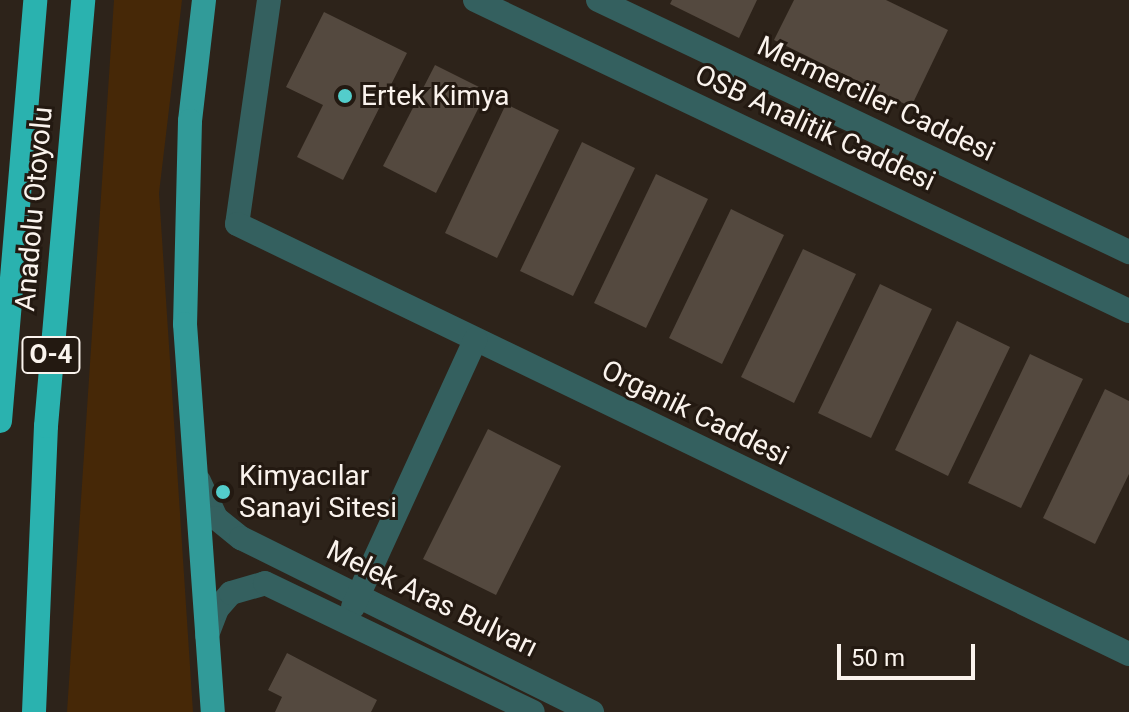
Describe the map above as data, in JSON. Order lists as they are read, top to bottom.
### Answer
{
  "streets": {
    "highway": ["Anadolu Otoyolu", "O-4"],
    "street": [
      "Mermerciler Caddesi",
      "OSB Analitik Caddesi",
      "Organik Caddesi",
      "Melek Aras Bulvarı"
    ]
  },
  "places": ["Ertek Kimya", "Kimyacılar Sanayi Sitesi"],
  "scale_bar": "50 m"
}
